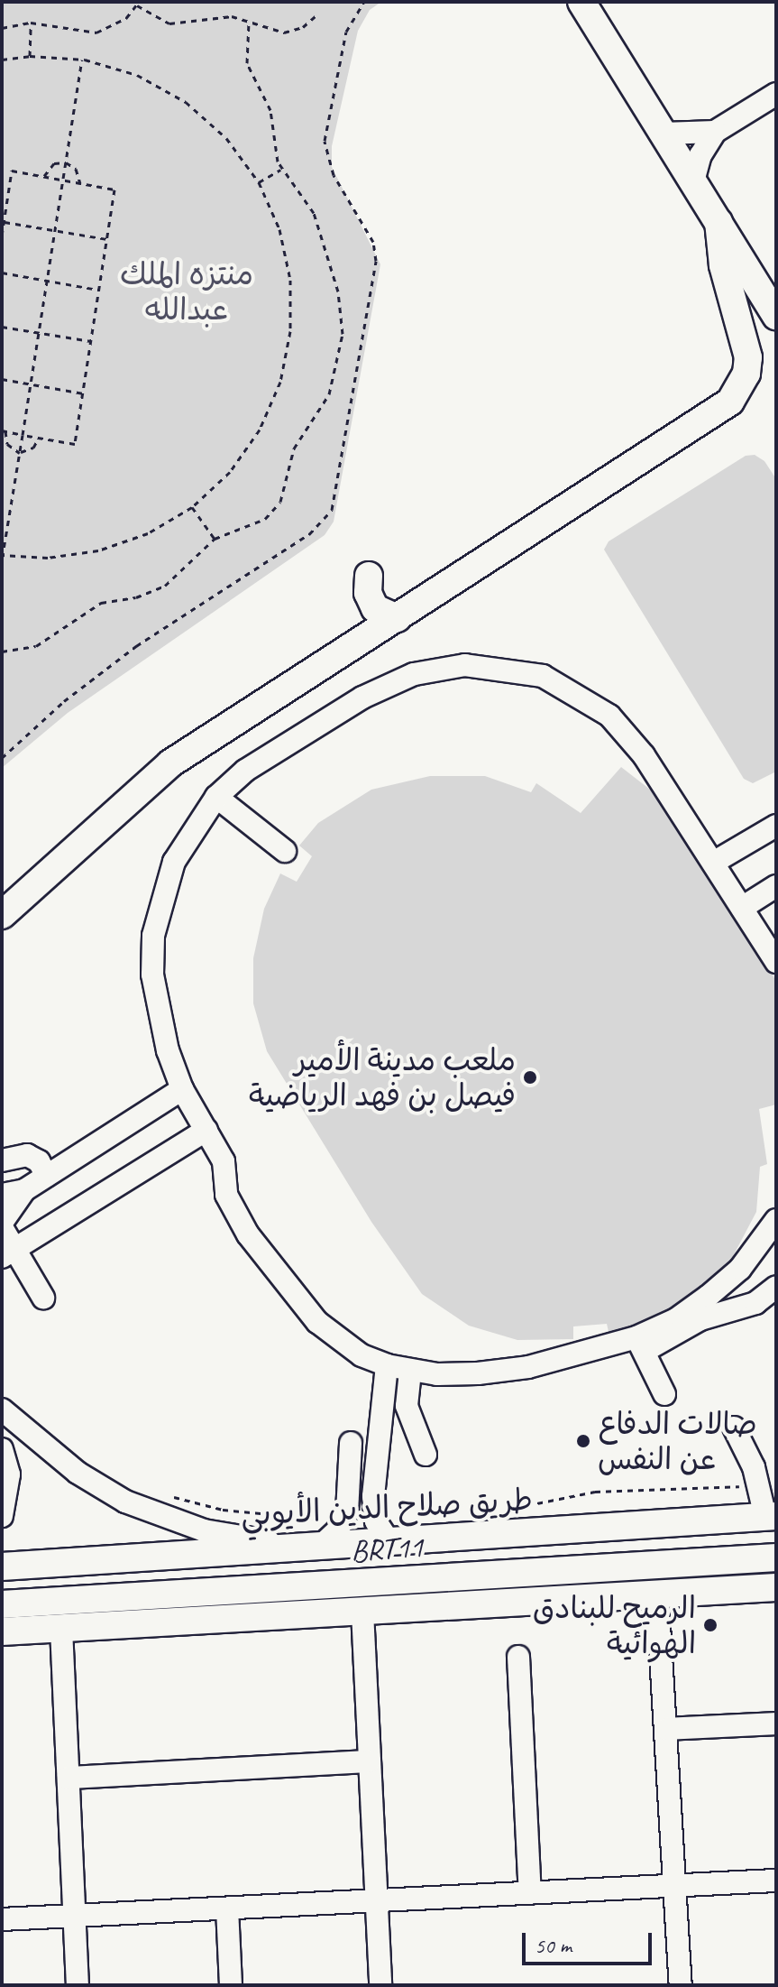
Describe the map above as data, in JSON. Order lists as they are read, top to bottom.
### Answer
{
  "streets": {
    "main road": ["طريق صلاح الدين الأيوبي", "BRT11"]
  },
  "parks": ["منتزه الملك عبدالله"],
  "places": ["ملعب مدينة الأمير فيصل بن فهد الرياضية", "صالات الدفاع عن النفس", "الرميح للبنادق الهوائية"],
  "scale_bar": "50 m"
}
